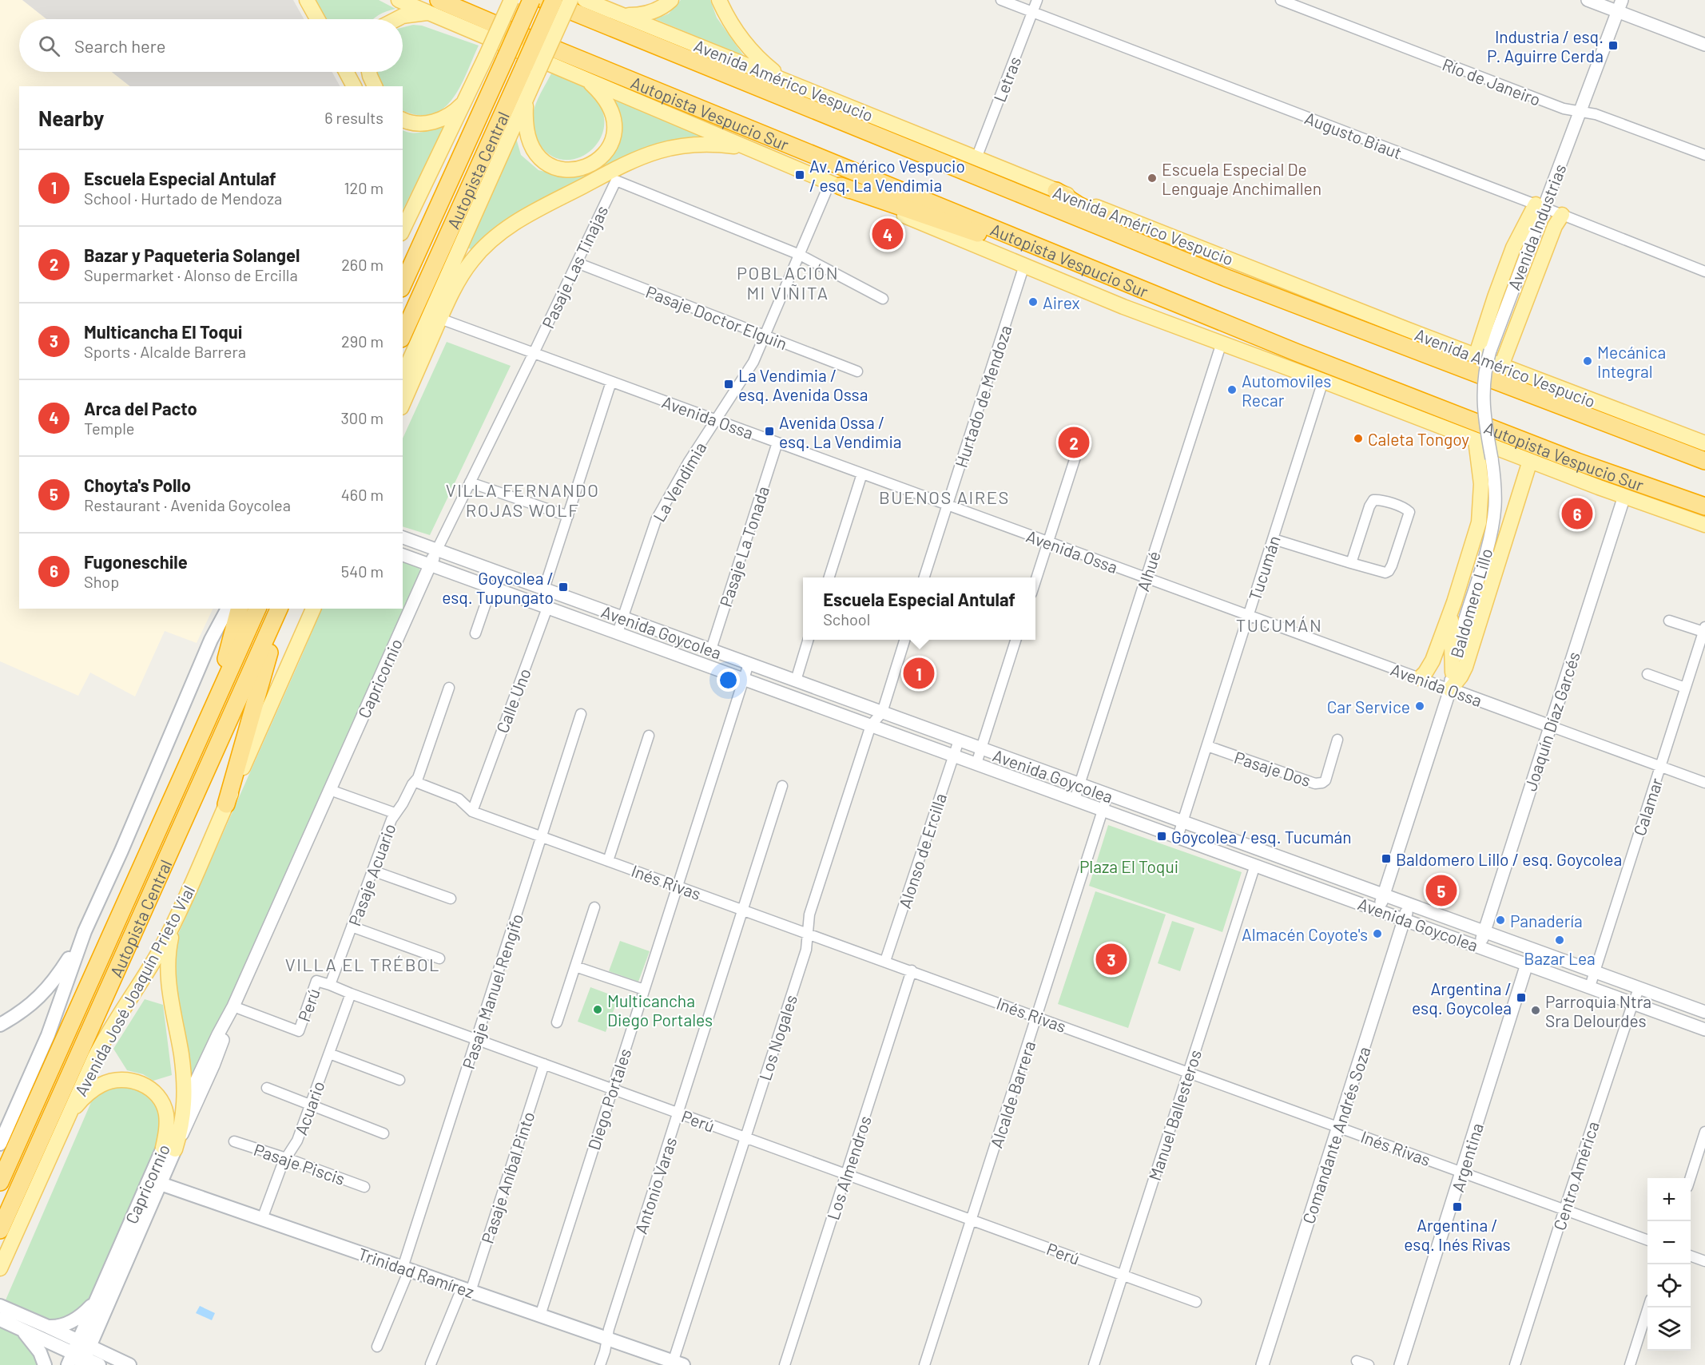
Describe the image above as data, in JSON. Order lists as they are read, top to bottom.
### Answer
{
  "streets": {
    "highway": ["Autopista Vespucio Sur", "Autopista Central"],
    "main road": [
      "Avenida Américo Vespucio",
      "Capricornio",
      "Avenida José Joaquín Prieto Vial",
      "Trinidad Ramírez"
    ],
    "street": [
      "Letras",
      "Río de Janeiro",
      "Augusto Biaut",
      "Avenida Industrias",
      "Pasaje Las Tinajas",
      "Pasaje Doctor Elguin",
      "Hurtado de Mendoza",
      "Avenida Ossa",
      "La Vendimia",
      "Pasaje La Tonada",
      "Tucumán",
      "Alhué",
      "Baldomero Lillo",
      "Avenida Goycolea",
      "Calle Uno",
      "Joaquín Díaz Garcés",
      "Pasaje Dos",
      "Calamar",
      "Alonso de Ercilla",
      "Pasaje Acuario",
      "Inés Rivas",
      "Pasaje Manuel Rengifo",
      "Perú",
      "Los Nogales",
      "Alcalde Barrera",
      "Diego Portales",
      "Acuario",
      "Manuel Ballesteros",
      "Comandante Andrés Soza",
      "Argentina",
      "Pasaje Piscis",
      "Los Almendros",
      "Centro América",
      "Pasaje Aníbal Pinto",
      "Antonio Varas"
    ]
  },
  "crossings": [
    ["Letras", "Avenida Américo Vespucio"],
    ["Letras", "Augusto Biaut"],
    ["Río de Janeiro", "Avenida Industrias"],
    ["Augusto Biaut", "Avenida Industrias"],
    ["Avenida Industrias", "Baldomero Lillo"],
    ["Pasaje Las Tinajas", "Pasaje Doctor Elguin"],
    ["Pasaje Las Tinajas", "Avenida Ossa"],
    ["Pasaje Las Tinajas", "La Vendimia"],
    ["Pasaje Las Tinajas", "Capricornio"],
    ["Pasaje Doctor Elguin", "La Vendimia"],
    ["Hurtado de Mendoza", "Avenida Ossa"],
    ["Avenida Ossa", "La Vendimia"],
    ["Avenida Ossa", "Pasaje La Tonada"],
    ["Avenida Ossa", "Tucumán"],
    ["Avenida Ossa", "Alhué"],
    ["Avenida Ossa", "Baldomero Lillo"],
    ["Avenida Ossa", "Capricornio"],
    ["Avenida Ossa", "Joaquín Díaz Garcés"],
    ["Avenida Ossa", "Calamar"],
    ["La Vendimia", "Avenida Goycolea"],
    ["Pasaje La Tonada", "Avenida Goycolea"],
    ["Tucumán", "Avenida Goycolea"],
    ["Tucumán", "Pasaje Dos"],
    ["Alhué", "Avenida Goycolea"],
    ["Baldomero Lillo", "Avenida Goycolea"],
    ["Avenida Goycolea", "Capricornio"],
    ["Avenida Goycolea", "Calle Uno"],
    ["Avenida Goycolea", "Joaquín Díaz Garcés"],
    ["Avenida Goycolea", "Calamar"],
    ["Avenida Goycolea", "Alonso de Ercilla"],
    ["Avenida Goycolea", "Los Nogales"],
    ["Avenida Goycolea", "Alcalde Barrera"],
    ["Avenida Goycolea", "Diego Portales"],
    ["Avenida Goycolea", "Manuel Ballesteros"],
    ["Avenida Goycolea", "Comandante Andrés Soza"],
    ["Avenida Goycolea", "Argentina"],
    ["Avenida Goycolea", "Centro América"],
    ["Capricornio", "Perú"],
    ["Capricornio", "Trinidad Ramírez"],
    ["Calle Uno", "Inés Rivas"],
    ["Alonso de Ercilla", "Inés Rivas"],
    ["Pasaje Acuario", "Inés Rivas"],
    ["Pasaje Acuario", "Perú"],
    ["Inés Rivas", "Pasaje Manuel Rengifo"],
    ["Inés Rivas", "Los Nogales"],
    ["Inés Rivas", "Alcalde Barrera"],
    ["Inés Rivas", "Diego Portales"],
    ["Inés Rivas", "Manuel Ballesteros"],
    ["Inés Rivas", "Comandante Andrés Soza"],
    ["Inés Rivas", "Argentina"],
    ["Inés Rivas", "Los Almendros"],
    ["Inés Rivas", "Centro América"],
    ["Inés Rivas", "Antonio Varas"],
    ["Pasaje Manuel Rengifo", "Perú"],
    ["Pasaje Manuel Rengifo", "Trinidad Ramírez"],
    ["Perú", "Los Nogales"],
    ["Perú", "Alcalde Barrera"],
    ["Perú", "Diego Portales"],
    ["Perú", "Acuario"],
    ["Perú", "Manuel Ballesteros"],
    ["Perú", "Los Almendros"],
    ["Perú", "Pasaje Aníbal Pinto"],
    ["Perú", "Antonio Varas"],
    ["Los Nogales", "Trinidad Ramírez"],
    ["Diego Portales", "Trinidad Ramírez"],
    ["Acuario", "Pasaje Piscis"],
    ["Acuario", "Trinidad Ramírez"],
    ["Pasaje Aníbal Pinto", "Trinidad Ramírez"],
    ["Antonio Varas", "Trinidad Ramírez"]
  ],
  "districts": [
    "POBLACIÓN MI VIÑITA",
    "VILLA FERNANDO ROJAS WOLF",
    "BUENOS AIRES",
    "TUCUMÁN",
    "VILLA EL TRÉBOL"
  ],
  "parks": ["Plaza El Toqui"],
  "places": {
    "transit": [
      "Industria / esq. P. Aguirre Cerda",
      "Av. Américo Vespucio / esq. La Vendimia",
      "La Vendimia / esq. Avenida Ossa",
      "Avenida Ossa / esq. La Vendimia",
      "Goycolea / esq. Tupungato",
      "Goycolea / esq. Tucumán",
      "Baldomero Lillo / esq. Goycolea",
      "Argentina / esq. Goycolea",
      "Argentina / esq. Inés Rivas"
    ],
    "other": [
      "Escuela Especial De Lenguaje Anchimallen",
      "Airex",
      "Mecánica Integral",
      "Automoviles Recar",
      "Caleta Tongoy",
      "Car Service",
      "Panadería",
      "Almacén Coyote's",
      "Bazar Lea",
      "Multicancha Diego Portales",
      "Parroquia Ntra Sra Delourdes"
    ]
  },
  "page": {
    "search": "Search here",
    "heading": ["Nearby", "6 results"],
    "list": [
      {
        "mark": "1",
        "name": "Escuela Especial Antulaf",
        "note": "School · Hurtado de Mendoza",
        "value": "120 m"
      },
      {
        "mark": "2",
        "name": "Bazar y Paqueteria Solangel",
        "note": "Supermarket · Alonso de Ercilla",
        "value": "260 m"
      },
      {
        "mark": "3",
        "name": "Multicancha El Toqui",
        "note": "Sports · Alcalde Barrera",
        "value": "290 m"
      },
      {
        "mark": "4",
        "name": "Arca del Pacto",
        "note": "Temple",
        "value": "300 m"
      },
      {
        "mark": "5",
        "name": "Choyta's Pollo",
        "note": "Restaurant · Avenida Goycolea",
        "value": "460 m"
      },
      {
        "mark": "6",
        "name": "Fugoneschile",
        "note": "Shop",
        "value": "540 m"
      }
    ],
    "pins": [
      "4",
      "2",
      "6",
      "1",
      "5",
      "3"
    ],
    "popup": ["Escuela Especial Antulaf", "School"],
    "map_buttons": ["+", "−"]
  }
}
